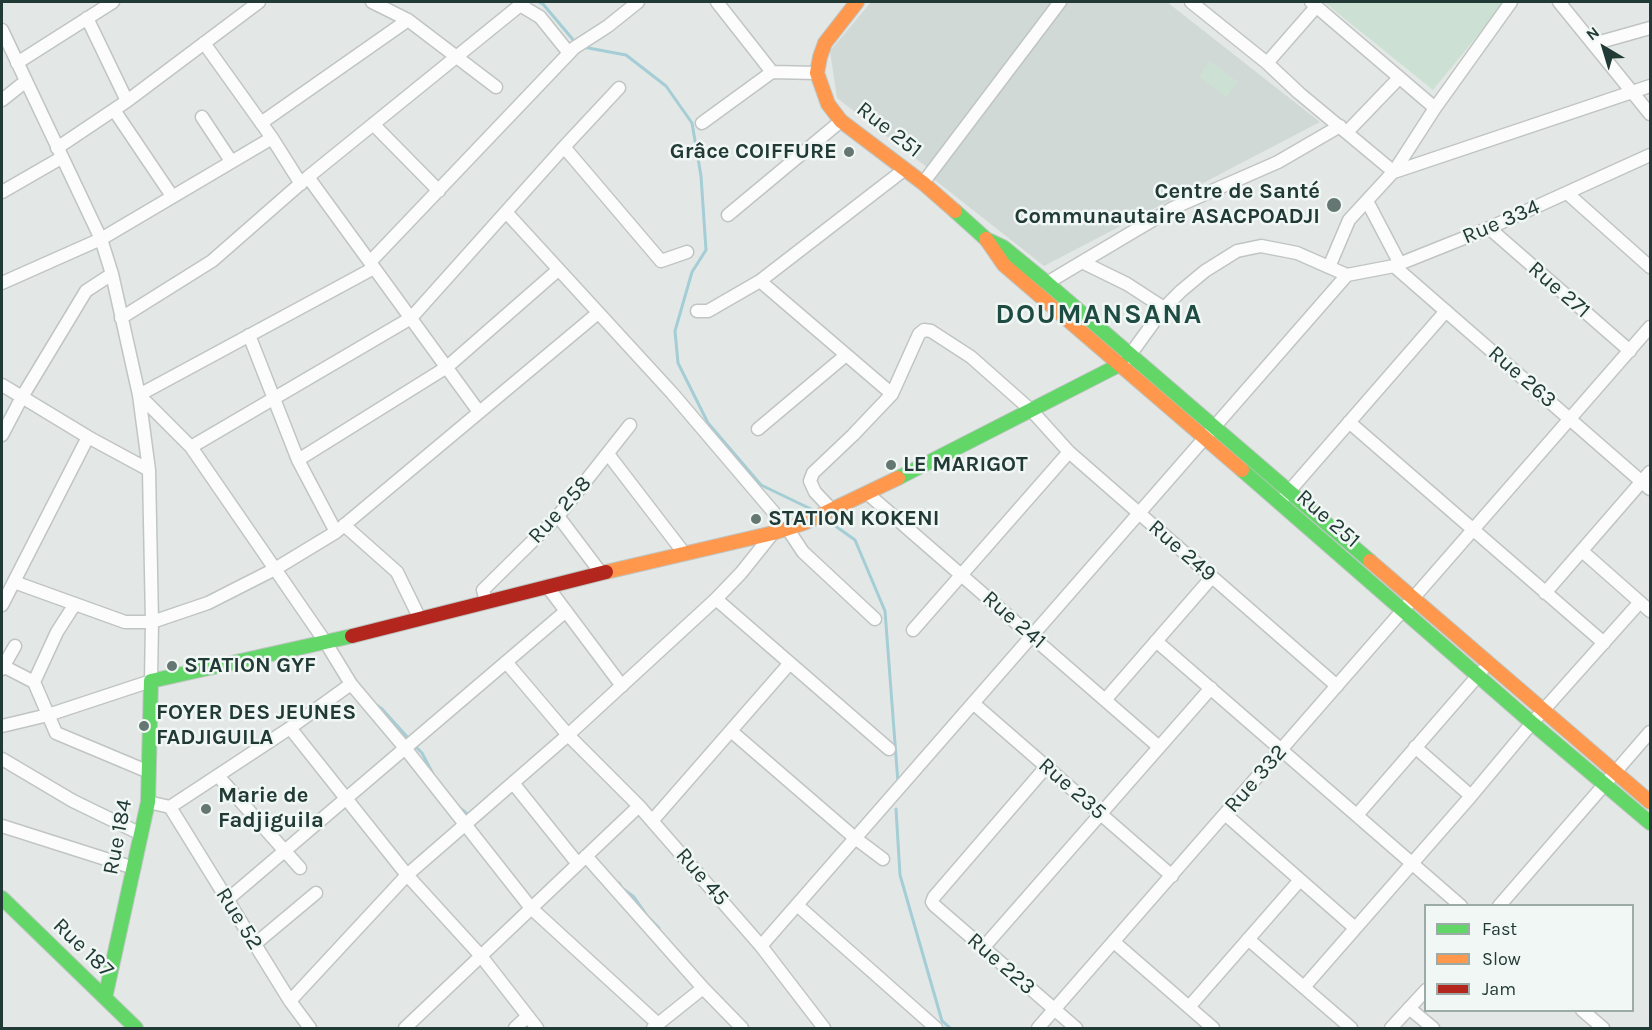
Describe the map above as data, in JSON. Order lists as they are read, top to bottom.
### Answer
{
  "streets": {
    "main road": ["Rue 251", "Rue 184", "Rue 187"],
    "street": [
      "Rue 334",
      "Rue 271",
      "Rue 263",
      "Rue 258",
      "Rue 249",
      "Rue 241",
      "Rue 332",
      "Rue 235",
      "Rue 45",
      "Rue 52",
      "Rue 223"
    ]
  },
  "crossings": [
    ["Rue 251", "Rue 332"],
    ["Rue 334", "Rue 271"],
    ["Rue 334", "Rue 263"],
    ["Rue 271", "Rue 332"],
    ["Rue 263", "Rue 332"],
    ["Rue 249", "Rue 332"],
    ["Rue 332", "Rue 235"],
    ["Rue 332", "Rue 223"],
    ["Rue 235", "Rue 223"],
    ["Rue 184", "Rue 187"]
  ],
  "districts": ["DOUMANSANA"],
  "places": [
    "Grâce COIFFURE",
    "Centre de Santé Communautaire ASACPOADJI",
    "LE MARIGOT",
    "STATION KOKENI",
    "STATION GYF",
    "FOYER DES JEUNES FADJIGUILA",
    "Marie de Fadjiguila"
  ],
  "legend": ["Fast", "Slow", "Jam"],
  "north": "top left"
}
